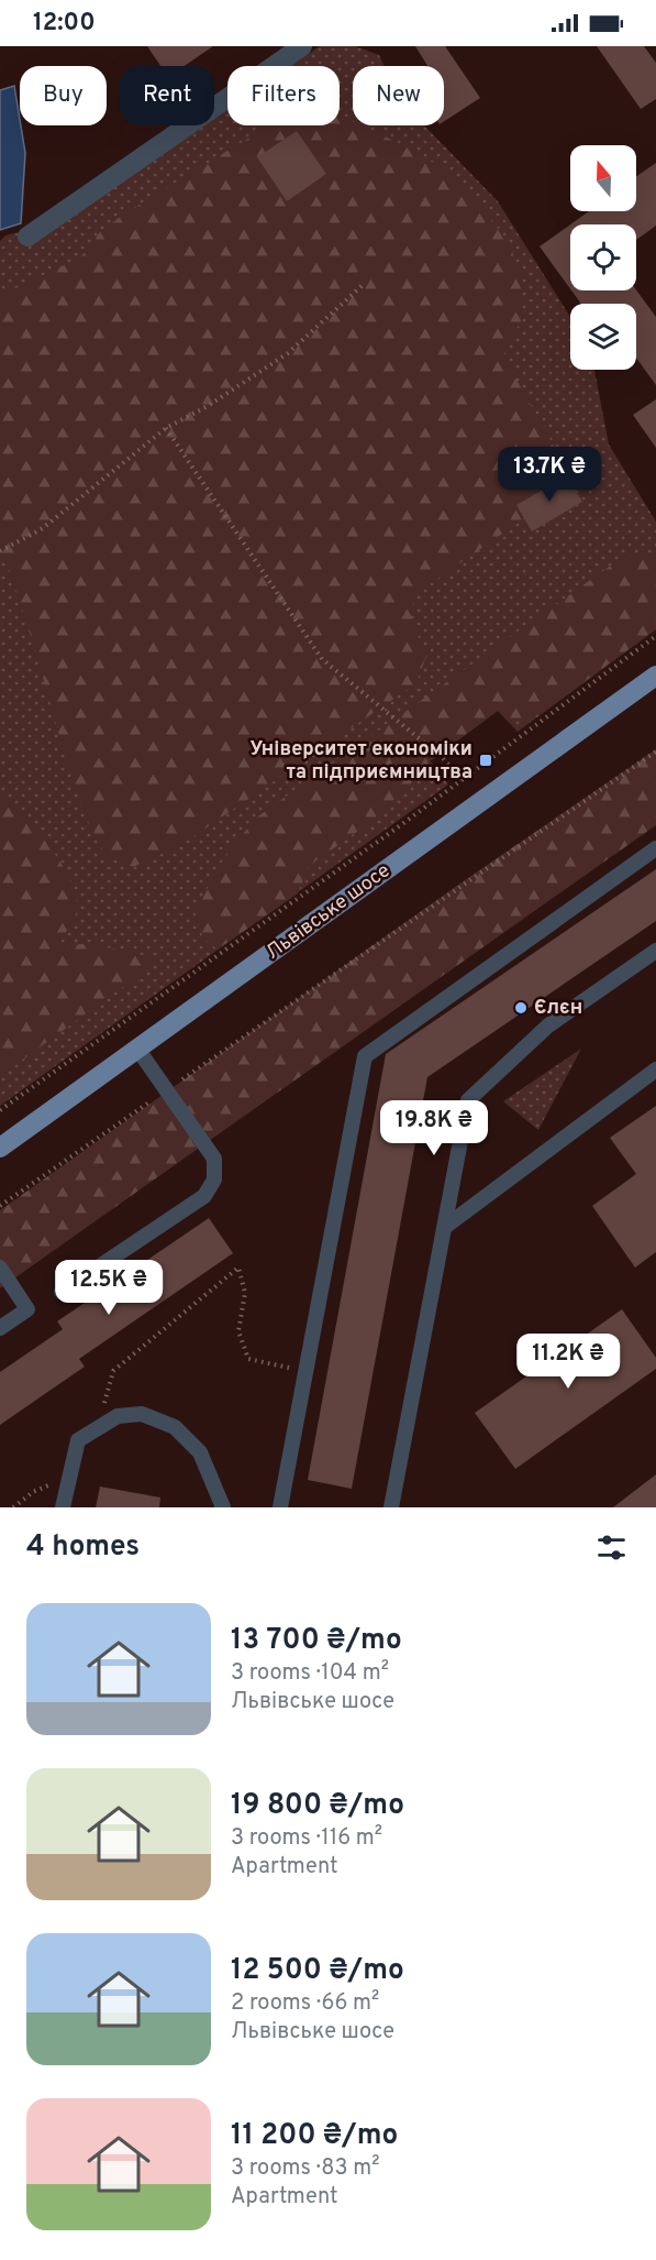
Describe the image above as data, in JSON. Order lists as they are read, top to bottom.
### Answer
{
  "streets": {
    "main road": ["Львівське шосе"]
  },
  "places": {
    "transit": ["Університет економіки та підприємництва"],
    "other": ["Єлєн"]
  },
  "north": "top",
  "page": {
    "status": "12:00",
    "chip": [
      "Buy",
      "Rent",
      "Filters",
      "New"
    ],
    "price": [
      "13.7K ₴",
      "19.8K ₴",
      "12.5K ₴",
      "11.2K ₴"
    ],
    "heading": "4 homes",
    "list": [
      {
        "name": "13 700 ₴/mo",
        "note": "3 rooms · 104 m² · Львівське шосе"
      },
      {
        "name": "19 800 ₴/mo",
        "note": "3 rooms · 116 m² · Apartment"
      },
      {
        "name": "12 500 ₴/mo",
        "note": "2 rooms · 66 m² · Львівське шосе"
      },
      {
        "name": "11 200 ₴/mo",
        "note": "3 rooms · 83 m² · Apartment"
      }
    ]
  }
}
